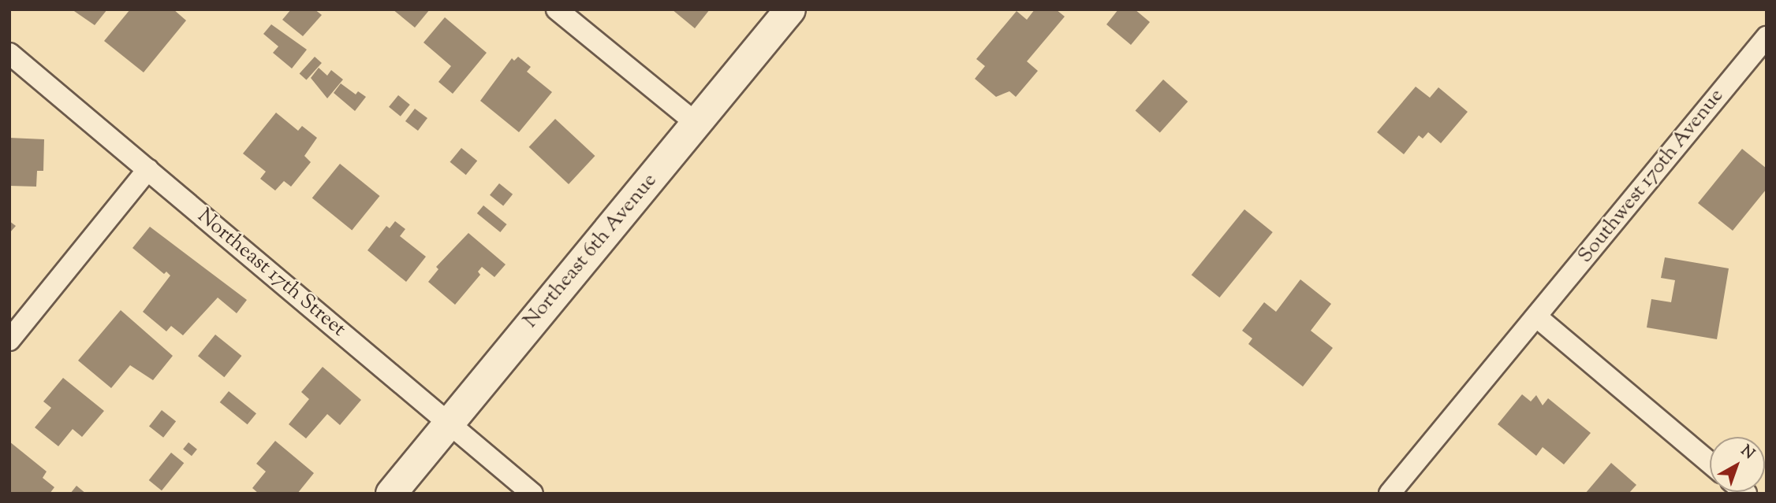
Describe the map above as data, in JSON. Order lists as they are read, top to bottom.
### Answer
{
  "streets": {
    "street": ["Southwest 170th Avenue", "Northeast 6th Avenue", "Northeast 17th Street"]
  },
  "crossings": [
    ["Northeast 6th Avenue", "Northeast 17th Street"]
  ],
  "north": "top right"
}
